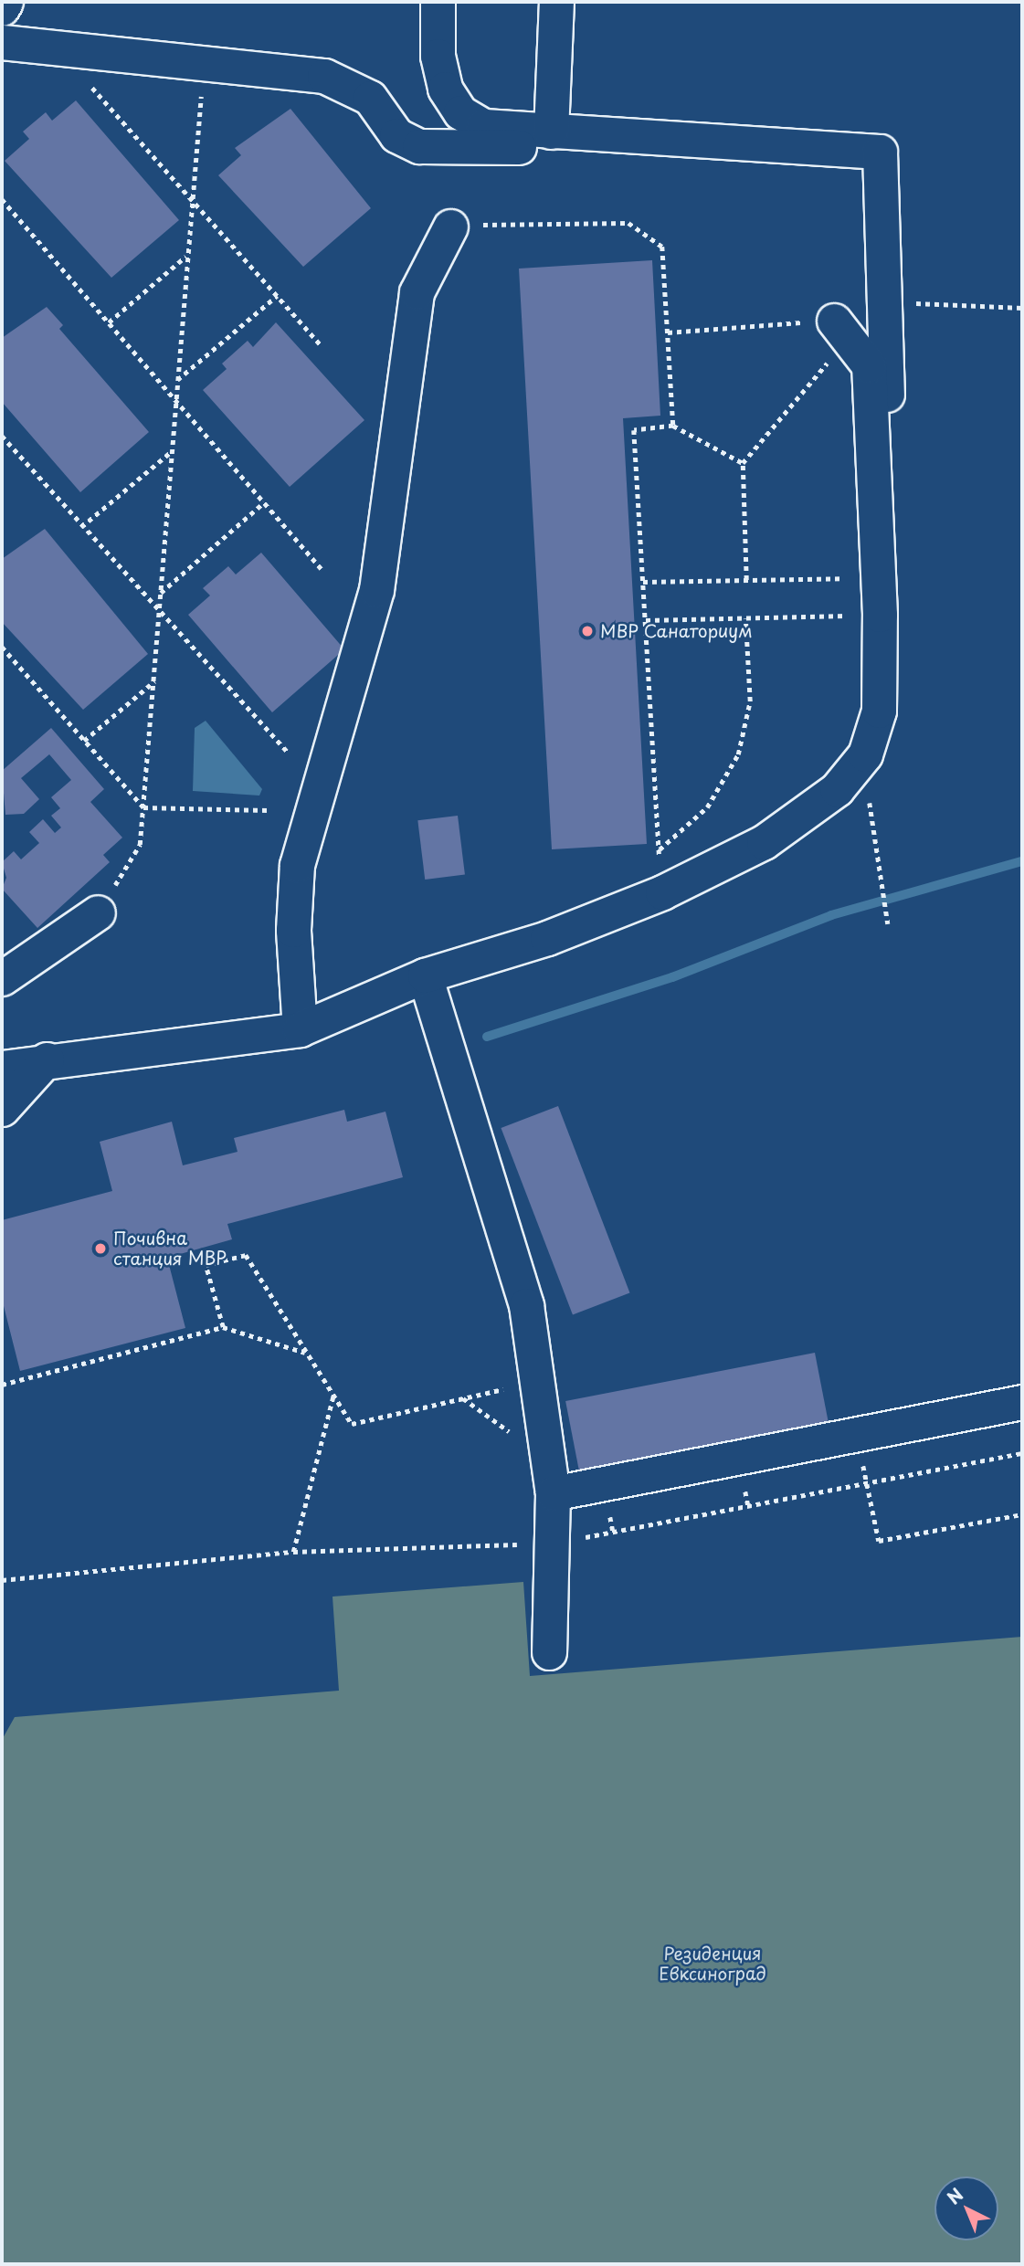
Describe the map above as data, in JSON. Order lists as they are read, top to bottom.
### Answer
{
  "parks": ["Резиденция Евксиноград"],
  "places": ["МВР Санаториум", "Почивна станция МВР"],
  "north": "top left"
}
